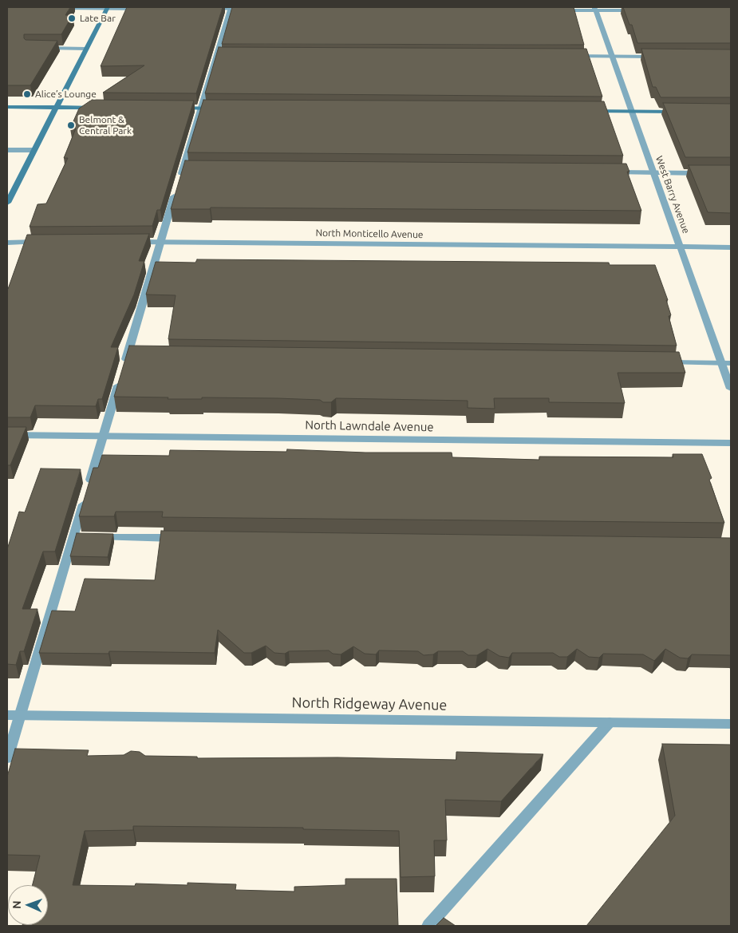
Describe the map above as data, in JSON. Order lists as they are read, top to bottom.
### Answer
{
  "streets": {
    "street": [
      "West Barry Avenue",
      "North Monticello Avenue",
      "North Lawndale Avenue",
      "North Ridgeway Avenue"
    ]
  },
  "crossings": [
    ["West Barry Avenue", "North Monticello Avenue"]
  ],
  "places": ["Late Bar", "Alice’s Lounge", "Belmont & Central Park"],
  "north": "left"
}
